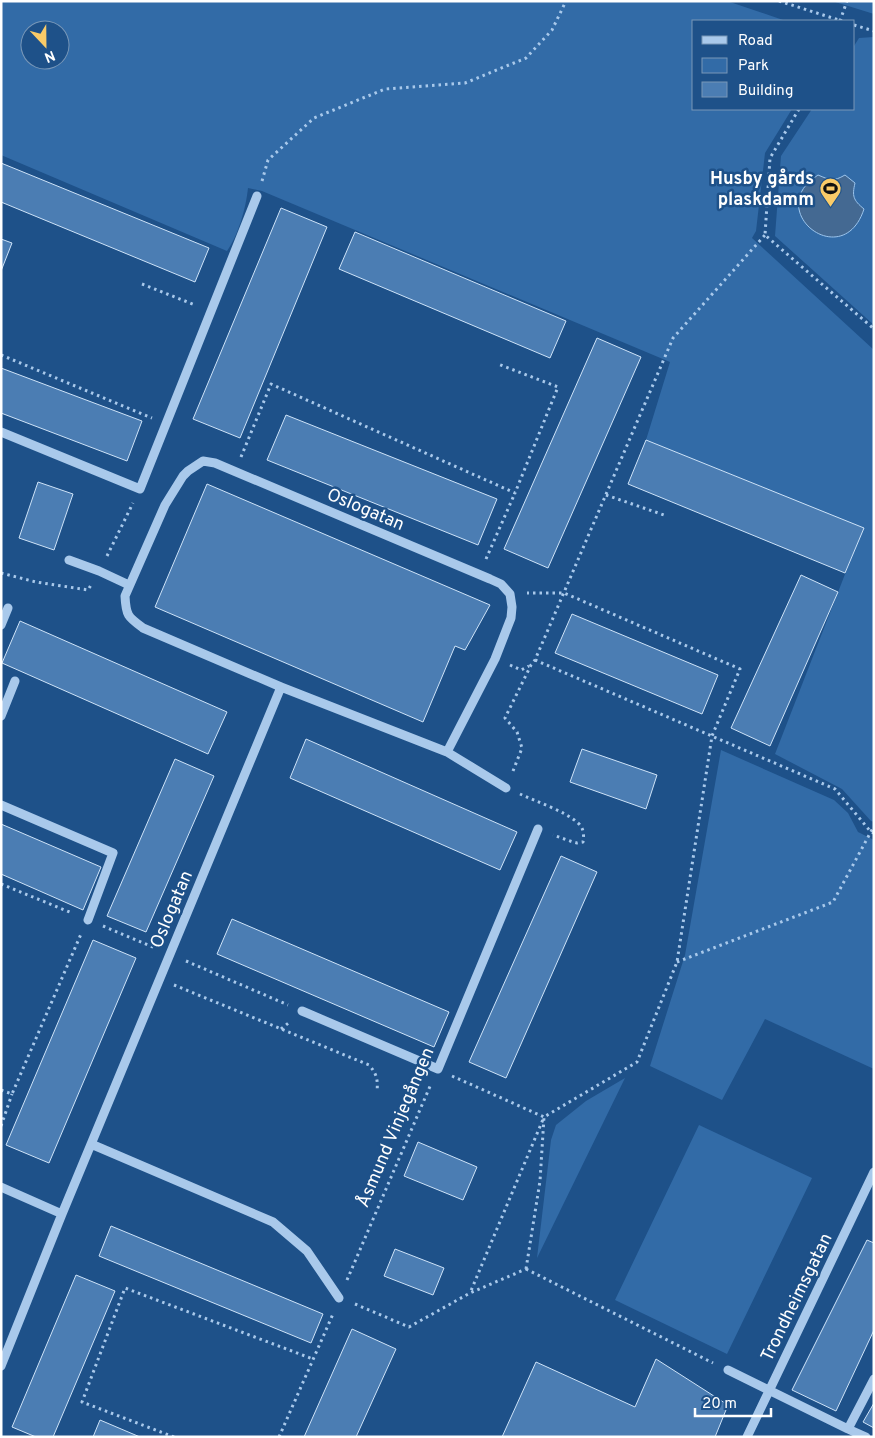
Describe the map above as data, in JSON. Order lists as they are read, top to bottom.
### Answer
{
  "streets": {
    "street": ["Oslogatan", "Åsmund Vinjegången", "Trondheimsgatan"]
  },
  "places": {
    "sports": ["Husby gårds plaskdamm"]
  },
  "legend": ["Road", "Park", "Building"],
  "scale_bar": "20 m",
  "north": "bottom"
}
